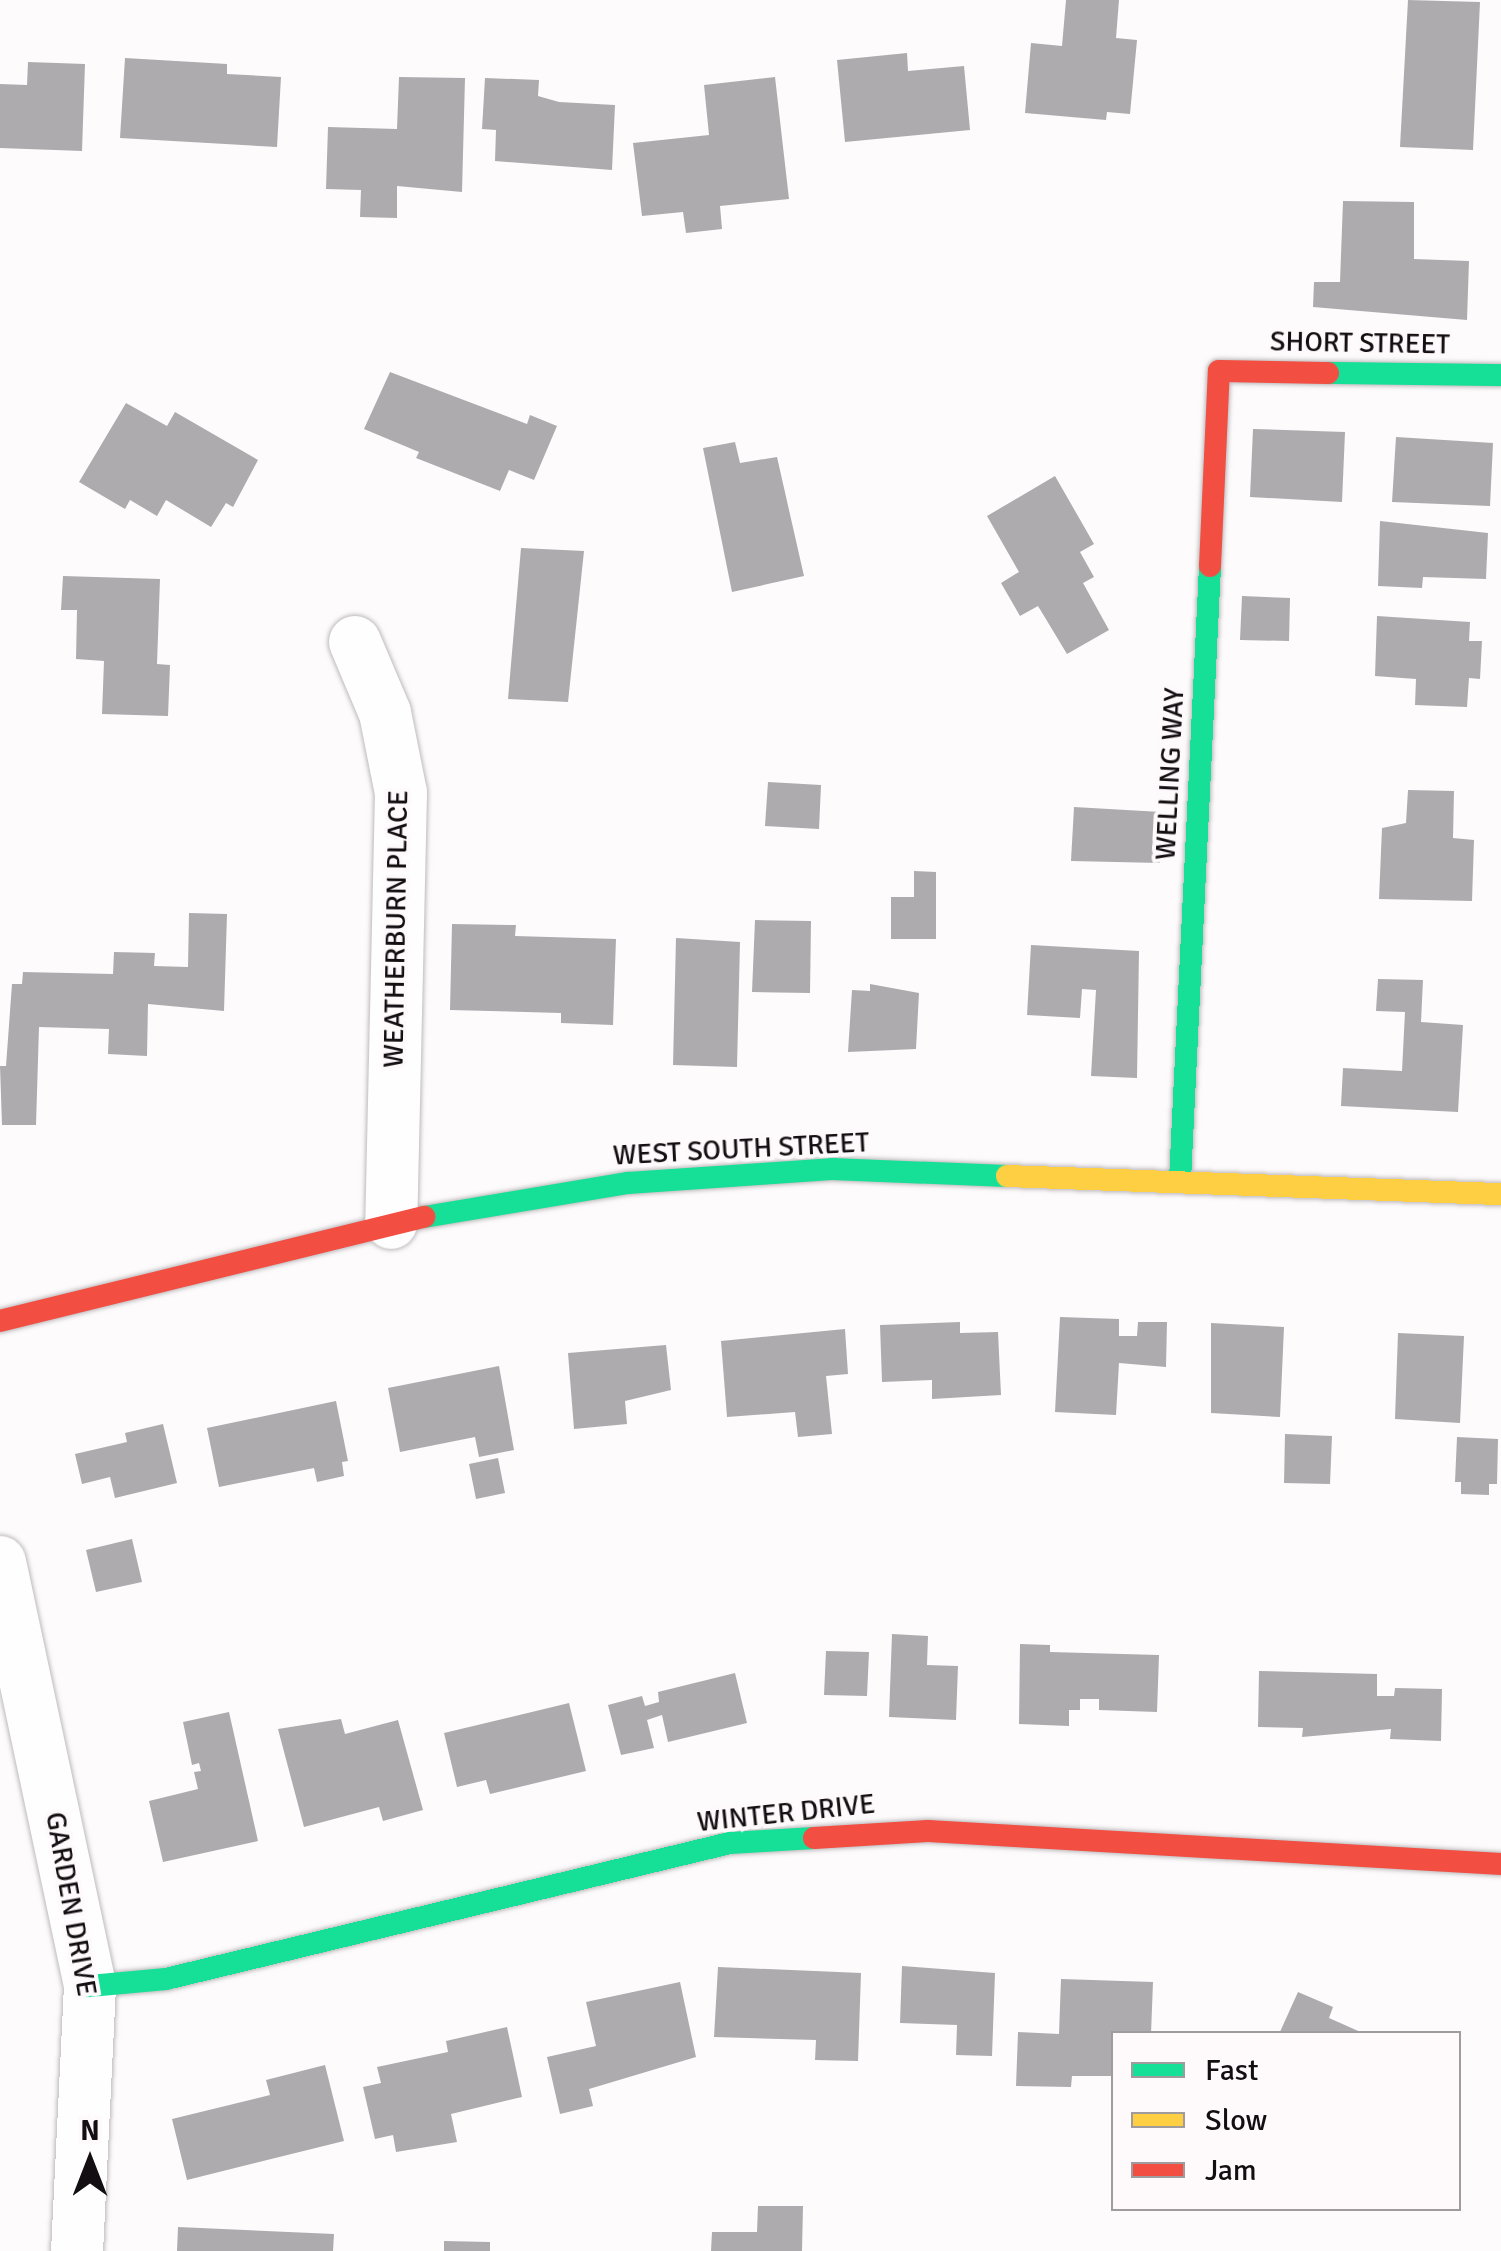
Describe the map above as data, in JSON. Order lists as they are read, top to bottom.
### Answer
{
  "streets": {
    "street": [
      "SHORT STREET",
      "WELLING WAY",
      "WEATHERBURN PLACE",
      "WEST SOUTH STREET",
      "WINTER DRIVE",
      "GARDEN DRIVE"
    ]
  },
  "crossings": [
    ["SHORT STREET", "WELLING WAY"],
    ["WELLING WAY", "WEST SOUTH STREET"],
    ["WEATHERBURN PLACE", "WEST SOUTH STREET"],
    ["WINTER DRIVE", "GARDEN DRIVE"]
  ],
  "legend": ["Fast", "Slow", "Jam"],
  "north": "top"
}
